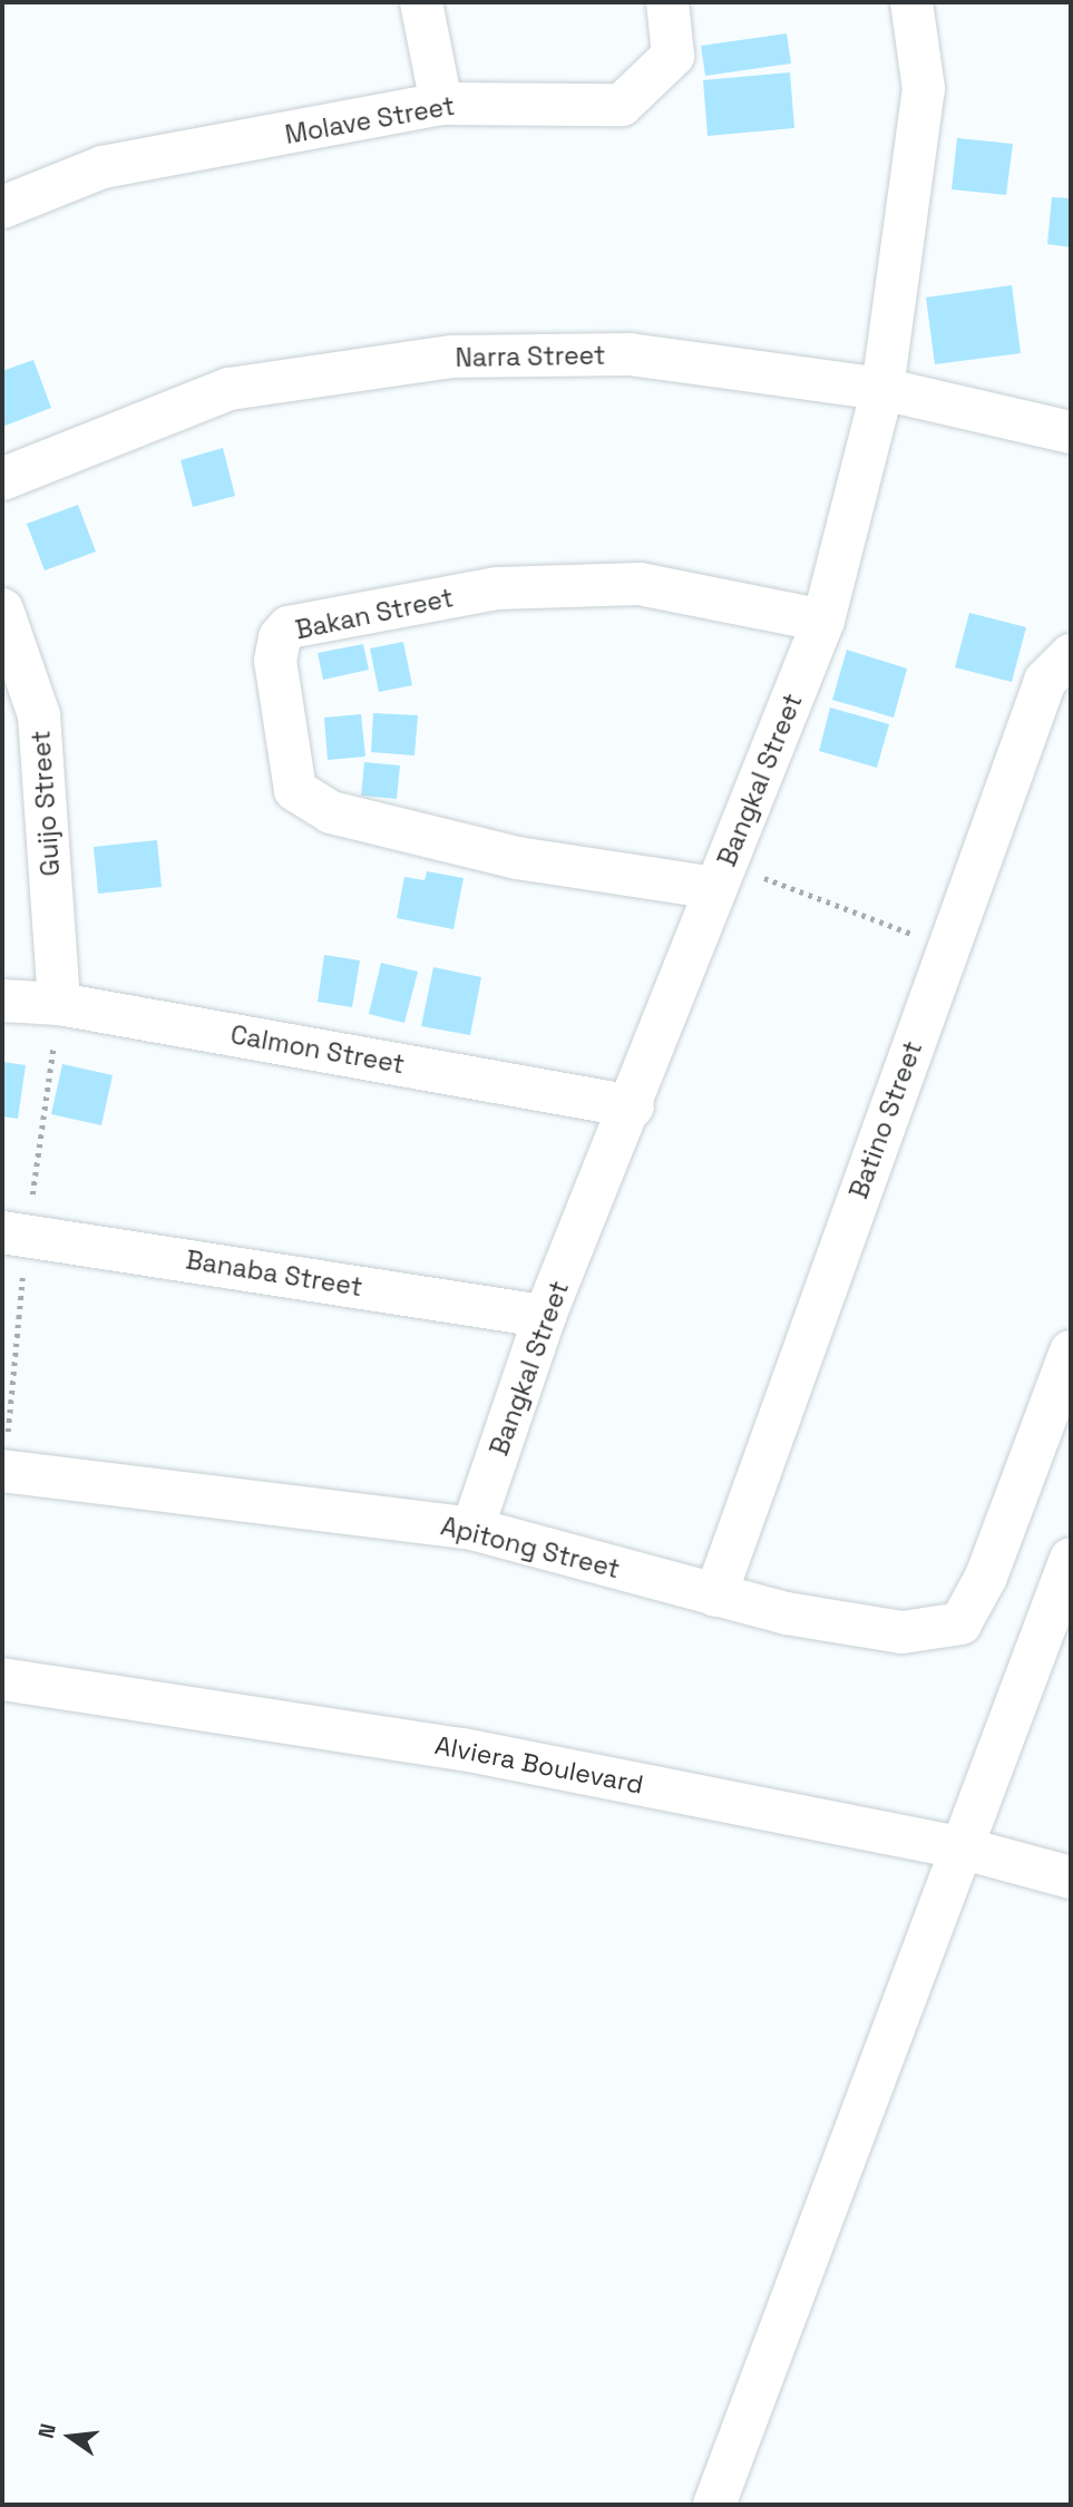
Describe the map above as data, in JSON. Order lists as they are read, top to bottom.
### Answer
{
  "streets": {
    "street": [
      "Molave Street",
      "Narra Street",
      "Bakan Street",
      "Bangkal Street",
      "Guijo Street",
      "Calmon Street",
      "Batino Street",
      "Banaba Street",
      "Apitong Street",
      "Alviera Boulevard"
    ]
  },
  "crossings": [
    ["Narra Street", "Bangkal Street"],
    ["Bakan Street", "Bangkal Street"],
    ["Bangkal Street", "Calmon Street"],
    ["Bangkal Street", "Banaba Street"],
    ["Bangkal Street", "Apitong Street"],
    ["Guijo Street", "Calmon Street"],
    ["Batino Street", "Apitong Street"]
  ],
  "north": "left"
}
